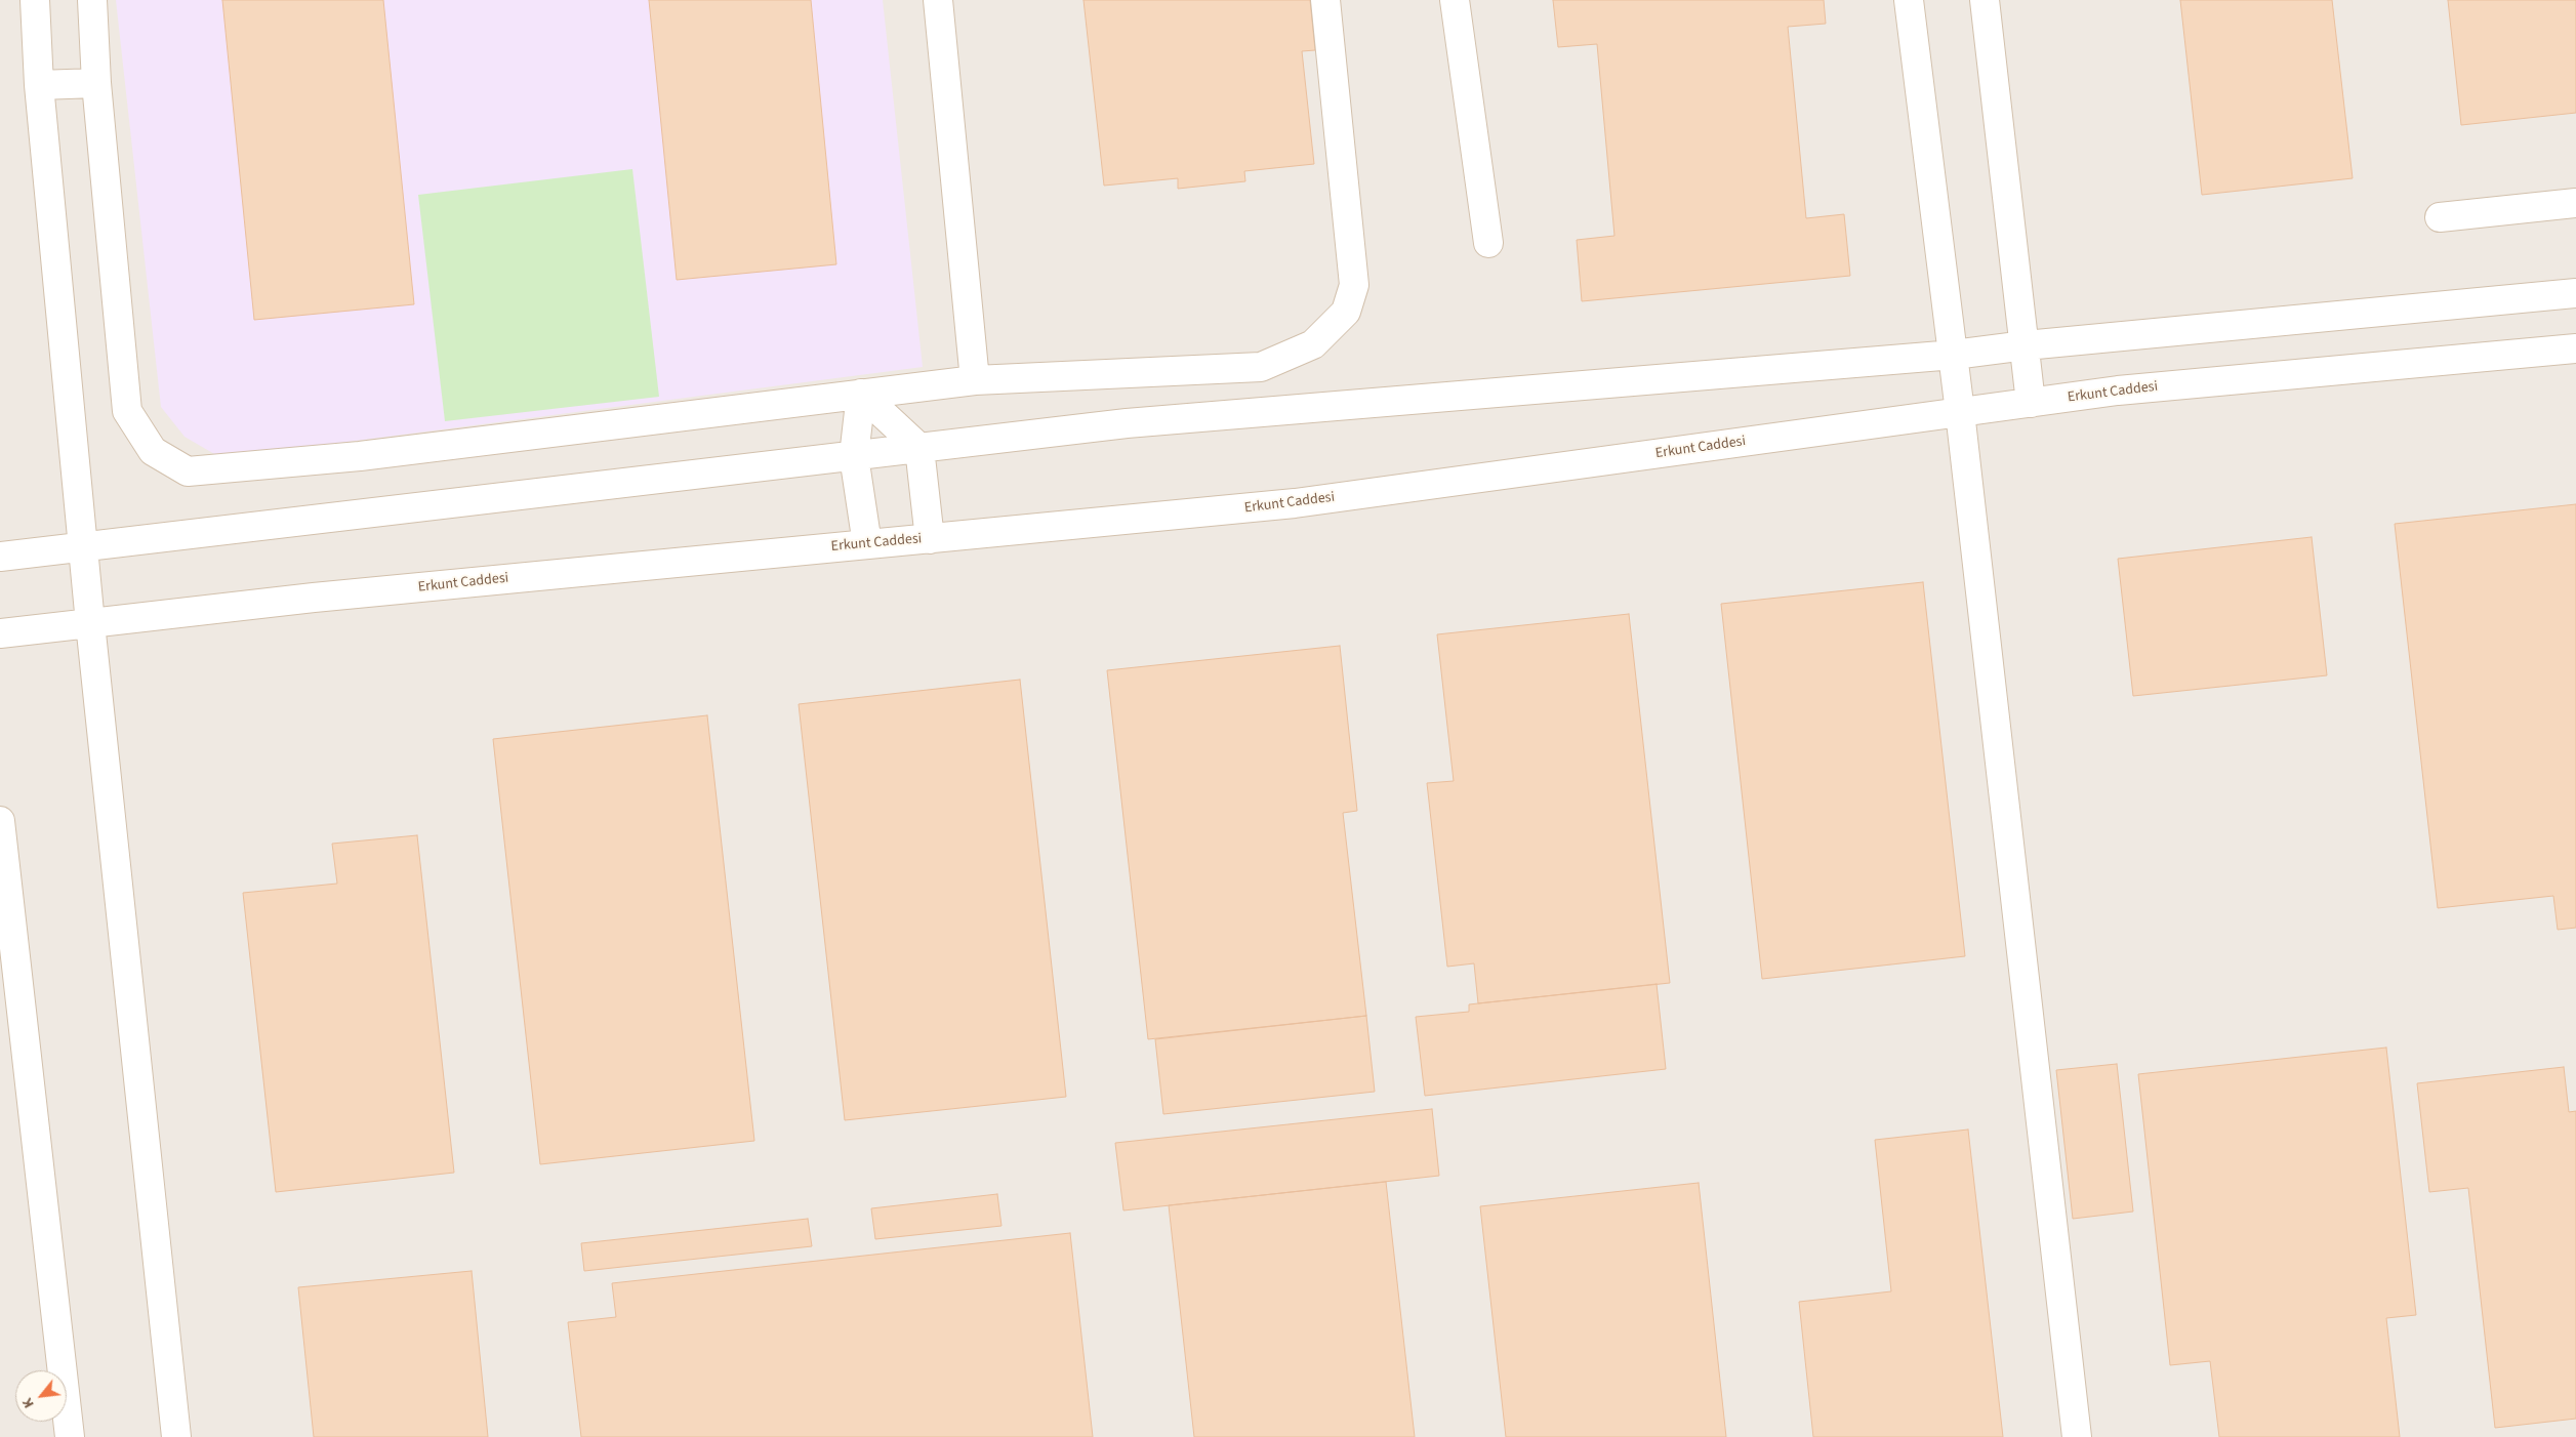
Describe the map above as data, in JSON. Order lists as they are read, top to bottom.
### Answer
{
  "streets": {
    "street": ["Erkunt Caddesi"]
  },
  "north": "bottom left"
}
